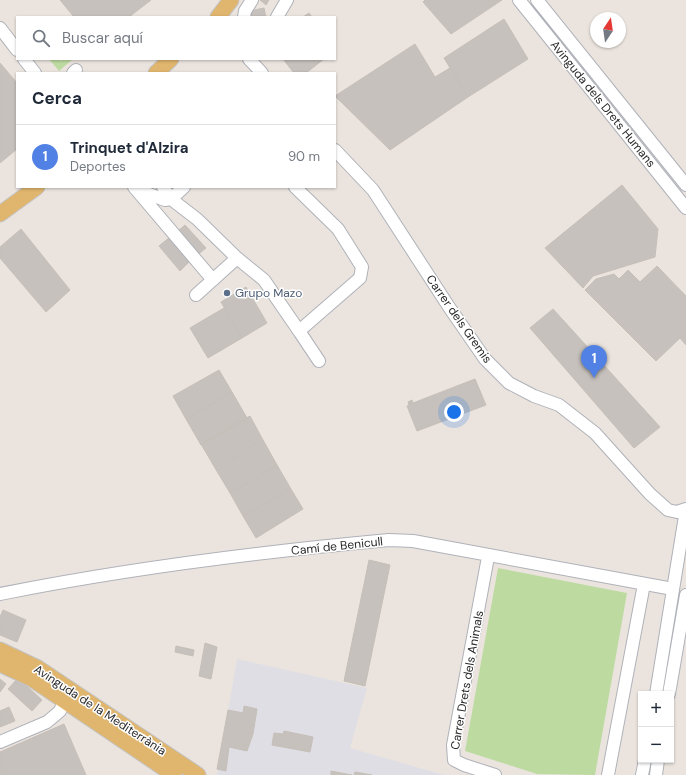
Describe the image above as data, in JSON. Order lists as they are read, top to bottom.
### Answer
{
  "streets": {
    "main road": ["Avinguda de la Mediterrània"],
    "street": [
      "Avinguda dels Drets Humans",
      "Carrer dels Gremis",
      "Camí de Benicull",
      "Carrer Drets dels Animals"
    ]
  },
  "crossings": [
    ["Camí de Benicull", "Carrer Drets dels Animals"]
  ],
  "places": ["Grupo Mazo"],
  "north": "top",
  "page": {
    "search": "Buscar aquí",
    "heading": "Cerca",
    "list": [
      {
        "mark": "1",
        "name": "Trinquet d'Alzira",
        "note": "Deportes",
        "value": "90 m"
      }
    ],
    "pins": "1",
    "map_buttons": ["+", "−"]
  }
}
